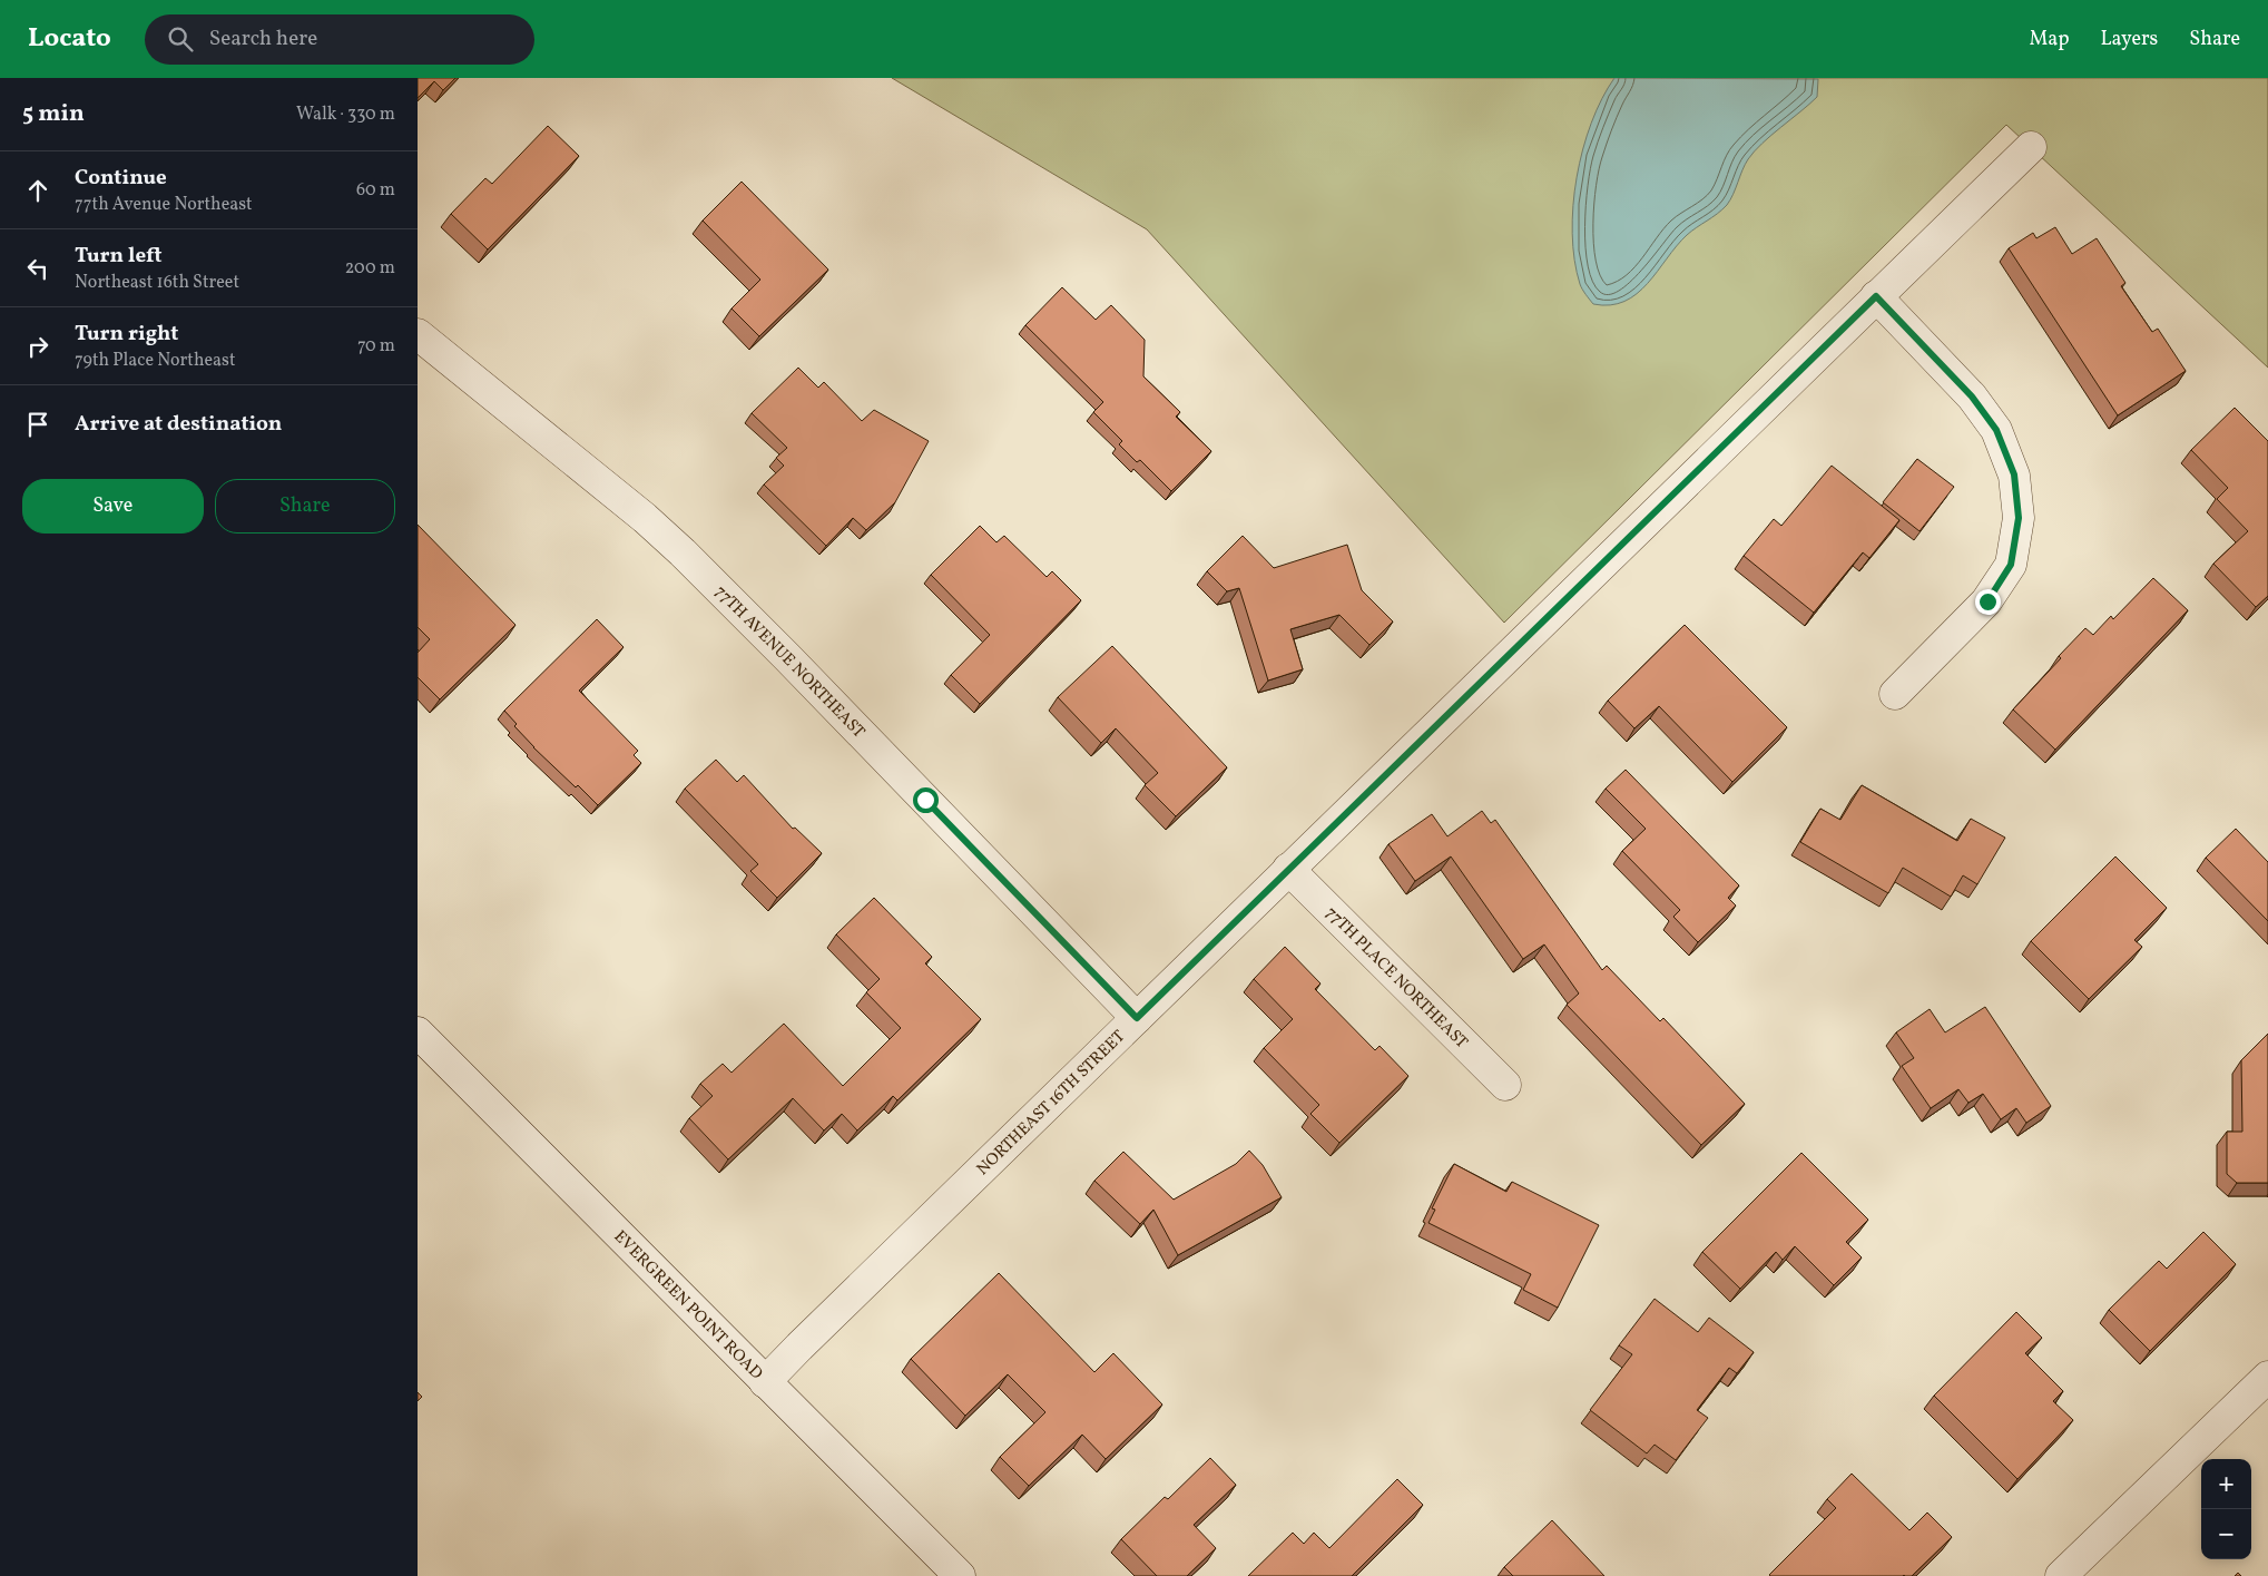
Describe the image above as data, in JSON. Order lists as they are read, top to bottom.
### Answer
{
  "streets": {
    "street": [
      "77TH AVENUE NORTHEAST",
      "77TH PLACE NORTHEAST",
      "NORTHEAST 16TH STREET",
      "EVERGREEN POINT ROAD"
    ]
  },
  "crossings": [
    ["77TH AVENUE NORTHEAST", "NORTHEAST 16TH STREET"],
    ["77TH PLACE NORTHEAST", "NORTHEAST 16TH STREET"],
    ["NORTHEAST 16TH STREET", "EVERGREEN POINT ROAD"]
  ],
  "page": {
    "header": "Locato",
    "search": "Search here",
    "nav": ["Map", "Layers", "Share"],
    "heading": ["5 min", "Walk · 330 m"],
    "list": [
      ["Continue", "77th Avenue Northeast", "60 m"],
      ["Turn left", "Northeast 16th Street", "200 m"],
      ["Turn right", "79th Place Northeast", "70 m"],
      "Arrive at destination"
    ],
    "buttons": ["Save", "Share"],
    "map_buttons": ["+", "−"]
  }
}
